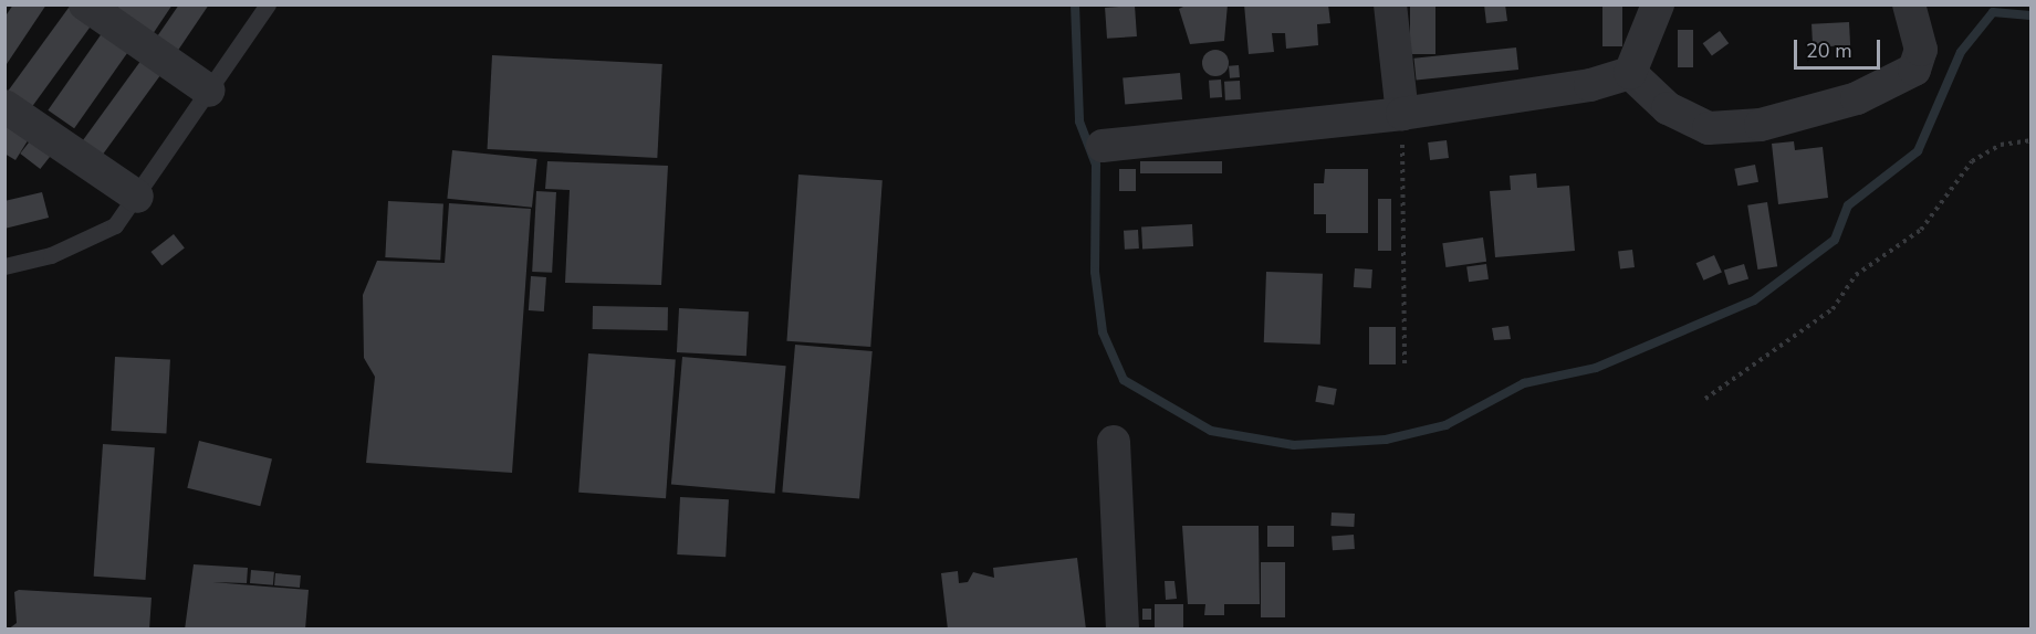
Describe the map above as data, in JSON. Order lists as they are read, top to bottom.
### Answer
{
  "scale_bar": "20 m"
}
